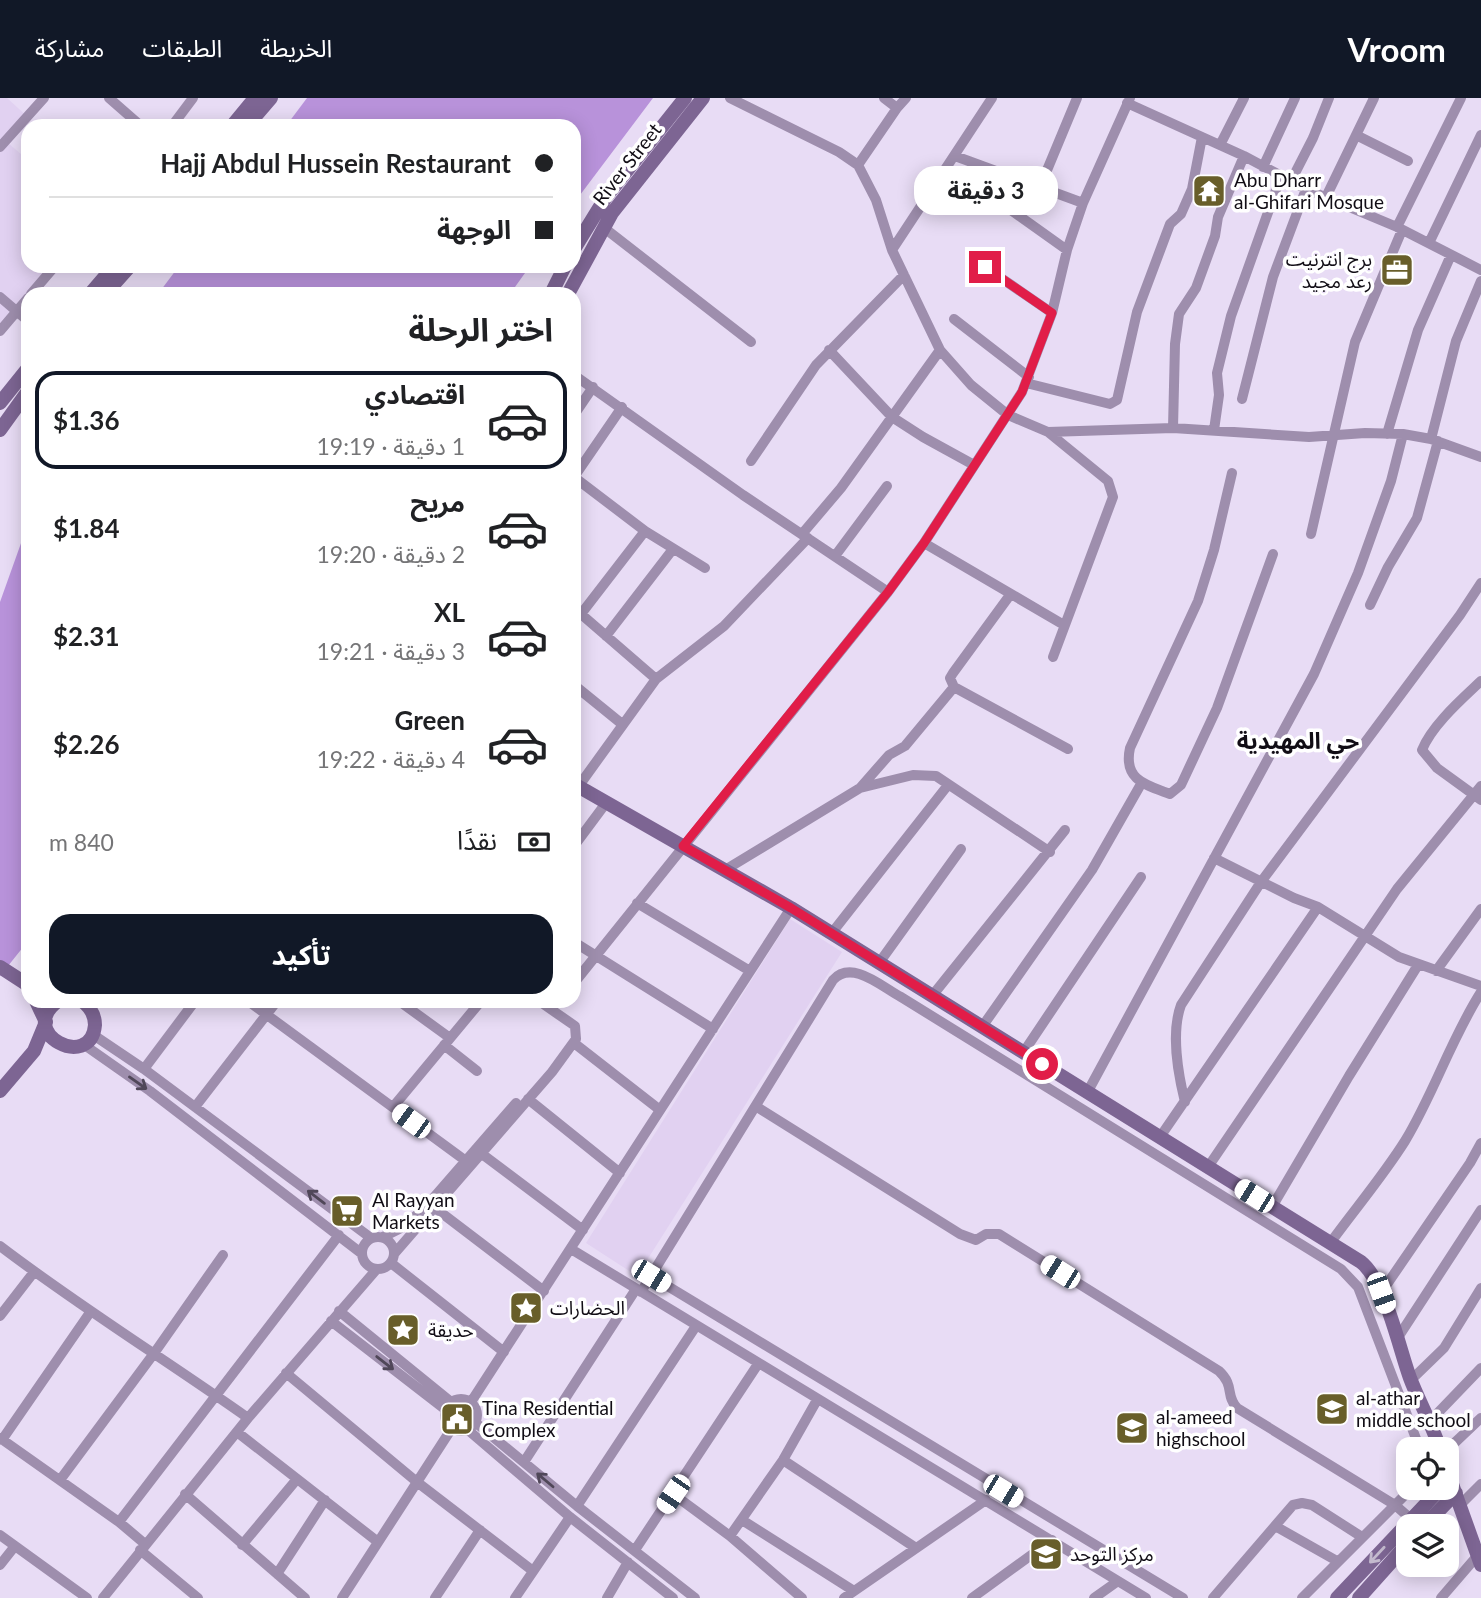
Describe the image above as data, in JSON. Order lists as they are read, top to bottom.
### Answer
{
  "streets": {
    "street": ["River Street"]
  },
  "districts": ["حي المهيدية"],
  "places": {
    "temple": ["Abu Dharr al-Ghifari Mosque"],
    "office": ["برج انترنيت رعد مجيد"],
    "supermarket": ["Al Rayyan Markets"],
    "place": ["الحضارات", "حديقة"],
    "school or university": ["al-athar middle school", "al-ameed highschool", "مركز التوحد"],
    "public building": ["Tina Residential Complex"]
  },
  "page": {
    "header": "Vroom",
    "nav": ["الخريطة", "الطبقات", "مشاركة"],
    "banner": ["Hajj Abdul Hussein Restaurant", "الوجهة"],
    "bubble": "3 دقيقة",
    "heading": "اختر الرحلة",
    "list": [
      {
        "name": "اقتصادي",
        "note": "1 دقيقة · 19:19",
        "value": "$1.36"
      },
      {
        "name": "مريح",
        "note": "2 دقيقة · 19:20",
        "value": "$1.84"
      },
      {
        "name": "XL",
        "note": "3 دقيقة · 19:21",
        "value": "$2.31"
      },
      {
        "name": "Green",
        "note": "4 دقيقة · 19:22",
        "value": "$2.26"
      }
    ],
    "pay": ["نقدًا", "840 m"],
    "buttons": "تأكيد"
  }
}
